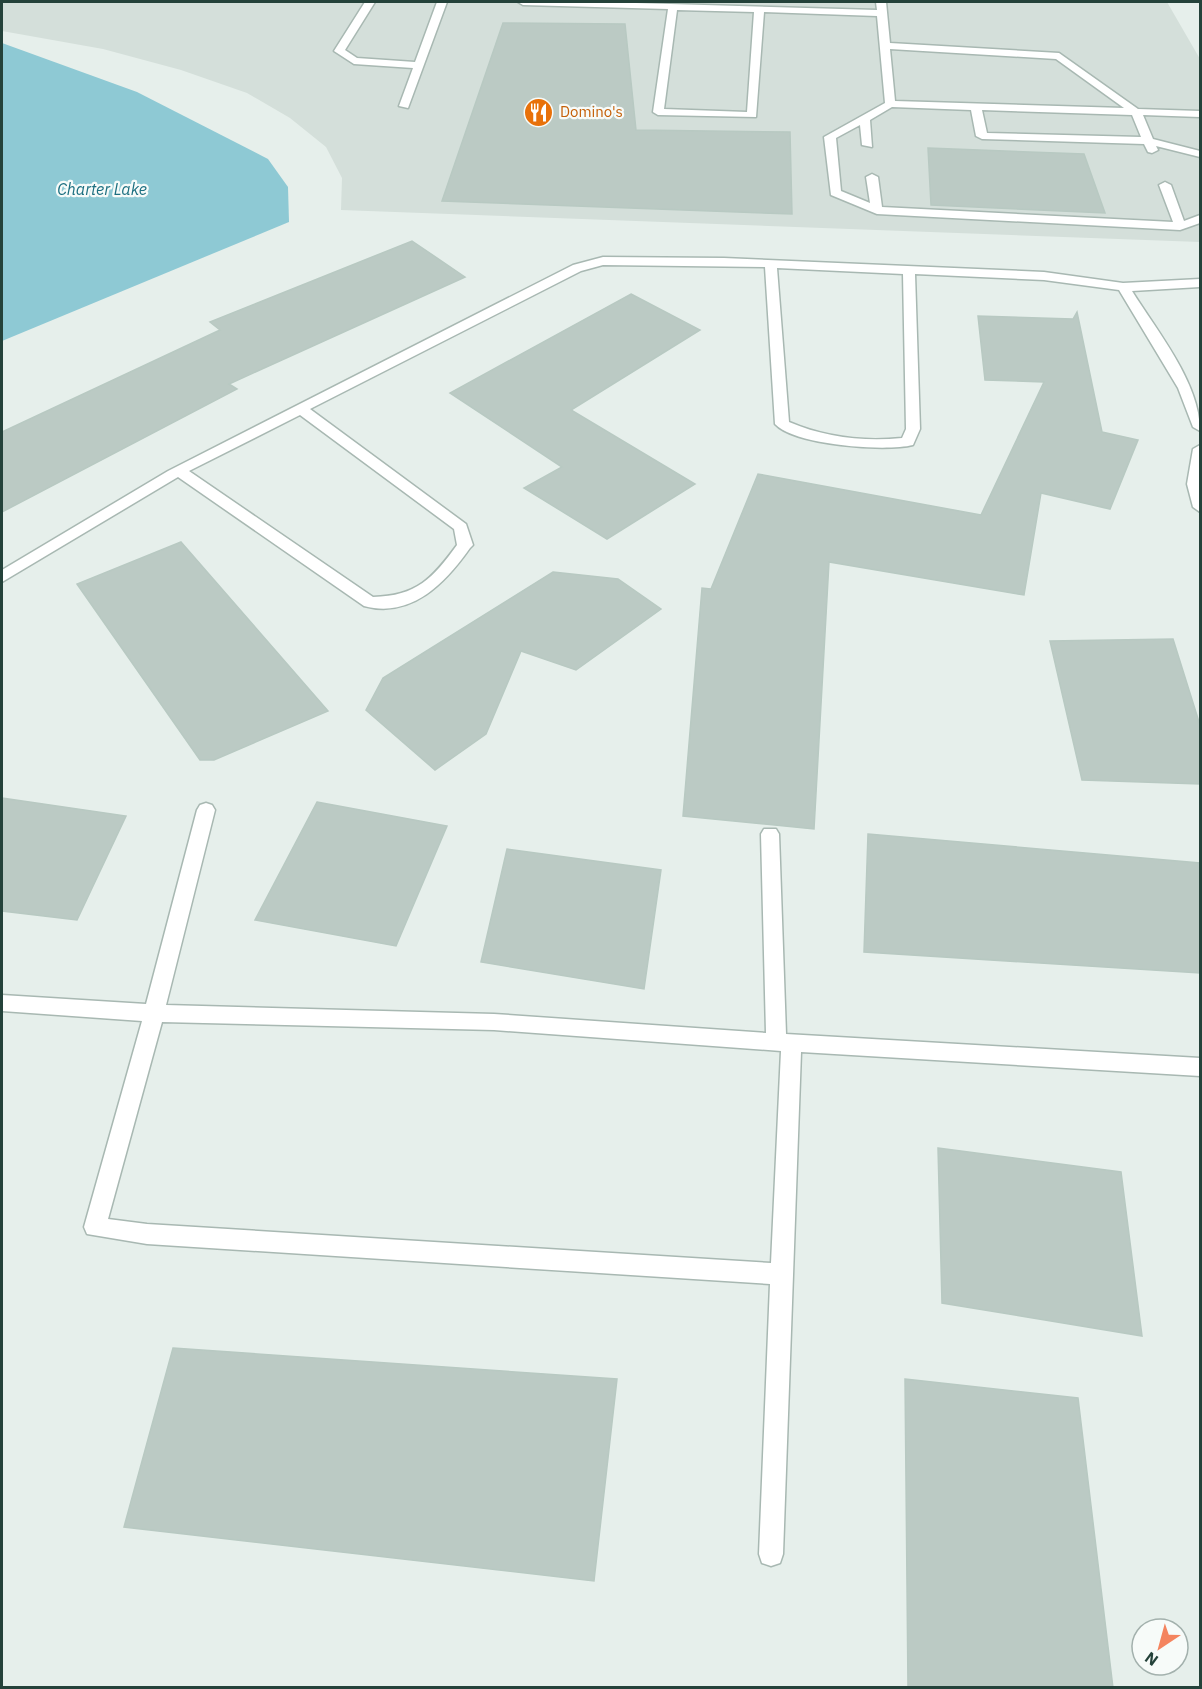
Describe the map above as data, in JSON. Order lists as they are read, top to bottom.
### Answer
{
  "water": ["Charter Lake"],
  "places": {
    "restaurant": ["Domino's"]
  },
  "north": "bottom left"
}
